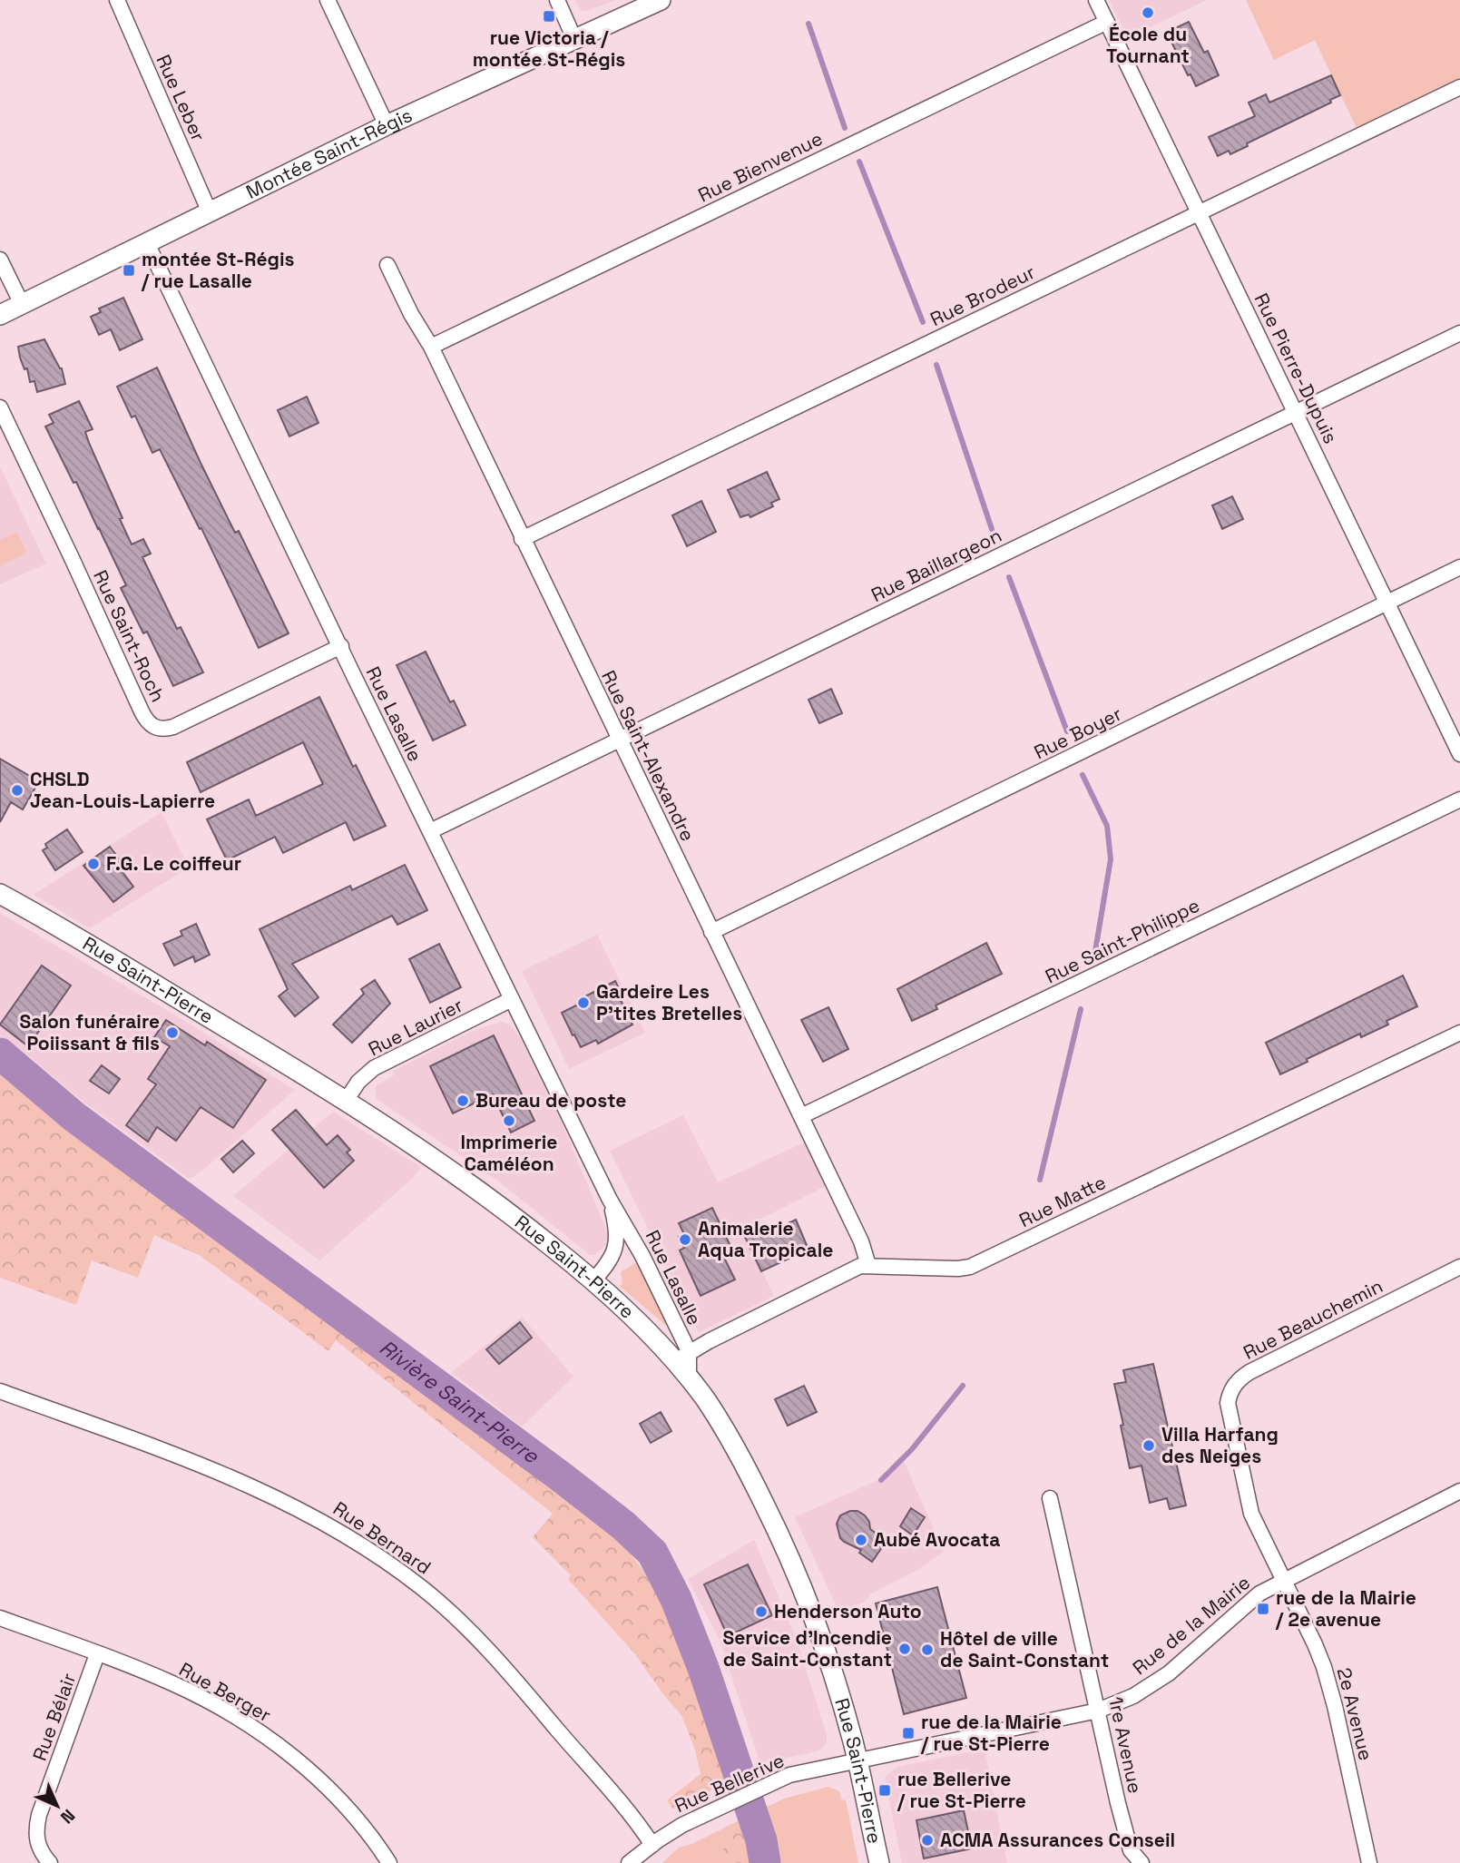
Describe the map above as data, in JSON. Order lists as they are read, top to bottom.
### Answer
{
  "streets": {
    "main road": ["Montée Saint-Régis", "Rue Saint-Pierre"],
    "street": [
      "Rue Leber",
      "Rue Bienvenue",
      "Rue Brodeur",
      "Rue Pierre-Dupuis",
      "Rue Baillargeon",
      "Rue Saint-Roch",
      "Rue Lasalle",
      "Rue Boyer",
      "Rue Saint-Alexandre",
      "Rue Saint-Philippe",
      "Rue Laurier",
      "Rue Matte",
      "Rue Beauchemin",
      "Rue Bernard",
      "Rue de la Mairie",
      "Rue Berger",
      "2e Avenue",
      "Rue Bélair",
      "1re Avenue",
      "Rue Bellerive"
    ]
  },
  "crossings": [
    ["Rue Leber", "Montée Saint-Régis"],
    ["Montée Saint-Régis", "Rue Lasalle"],
    ["Rue Bienvenue", "Rue Pierre-Dupuis"],
    ["Rue Bienvenue", "Rue Saint-Alexandre"],
    ["Rue Brodeur", "Rue Pierre-Dupuis"],
    ["Rue Brodeur", "Rue Saint-Alexandre"],
    ["Rue Pierre-Dupuis", "Rue Baillargeon"],
    ["Rue Pierre-Dupuis", "Rue Boyer"],
    ["Rue Baillargeon", "Rue Lasalle"],
    ["Rue Baillargeon", "Rue Saint-Alexandre"],
    ["Rue Saint-Roch", "Rue Lasalle"],
    ["Rue Lasalle", "Rue Saint-Pierre"],
    ["Rue Lasalle", "Rue Laurier"],
    ["Rue Lasalle", "Rue Matte"],
    ["Rue Boyer", "Rue Saint-Alexandre"],
    ["Rue Saint-Alexandre", "Rue Saint-Philippe"],
    ["Rue Saint-Alexandre", "Rue Matte"],
    ["Rue Saint-Pierre", "Rue Laurier"],
    ["Rue Saint-Pierre", "Rue Matte"],
    ["Rue Saint-Pierre", "Rue de la Mairie"],
    ["Rue Saint-Pierre", "Rue Bellerive"],
    ["Rue Beauchemin", "Rue de la Mairie"],
    ["Rue Beauchemin", "2e Avenue"],
    ["Rue Bernard", "Rue Bellerive"],
    ["Rue de la Mairie", "2e Avenue"],
    ["Rue de la Mairie", "1re Avenue"],
    ["Rue de la Mairie", "Rue Bellerive"],
    ["Rue Berger", "Rue Bélair"]
  ],
  "water": ["Rivière Saint-Pierre"],
  "places": {
    "other": [
      "École du Tournant",
      "CHSLD Jean-Louis-Lapierre",
      "F.G. Le coiffeur",
      "Gardeire Les P'tites Bretelles",
      "Salon funéraire Poiissant & fils",
      "Bureau de poste",
      "Imprimerie Caméléon",
      "Animalerie Aqua Tropicale",
      "Villa Harfang des Neiges",
      "Aubé Avocata",
      "Henderson Auto",
      "Service d'Incendie de Saint-Constant",
      "Hôtel de ville de Saint-Constant",
      "ACMA Assurances Conseil"
    ],
    "transit": [
      "rue Victoria / montée St-Régis",
      "montée St-Régis / rue Lasalle",
      "rue de la Mairie / 2e avenue",
      "rue de la Mairie / rue St-Pierre",
      "rue Bellerive / rue St-Pierre"
    ]
  },
  "north": "bottom right"
}
